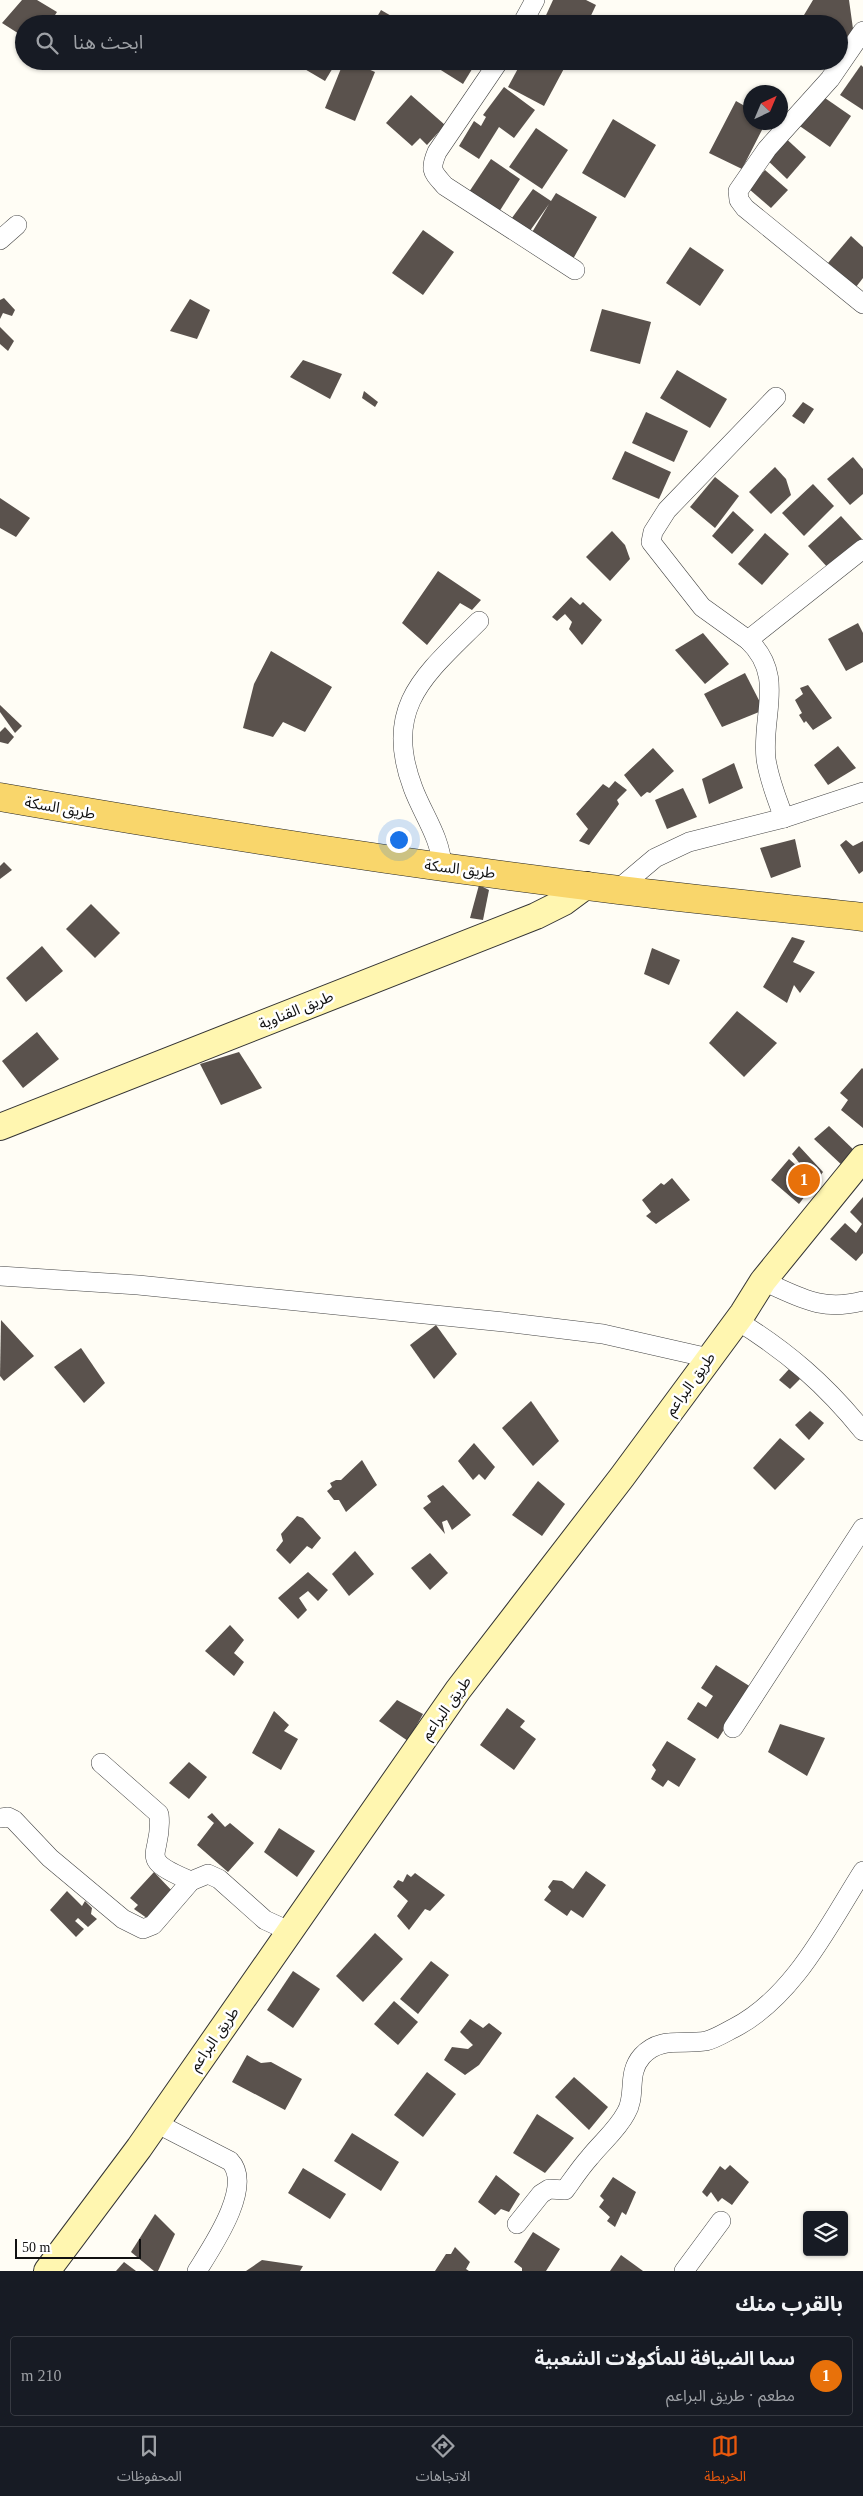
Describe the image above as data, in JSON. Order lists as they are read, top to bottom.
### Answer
{
  "streets": {
    "main road": ["طريق السكة"],
    "street": ["طريق القناوية", "طريق البراعم"]
  },
  "crossings": [
    ["طريق السكة", "طريق القناوية"]
  ],
  "scale_bar": "50 m",
  "north": "top right",
  "page": {
    "search": "ابحث هنا",
    "pins": "1",
    "scale": "50 m",
    "heading": "بالقرب منك",
    "list": [
      {
        "mark": "1",
        "name": "سما الضيافة للمأكولات الشعبية",
        "note": "مطعم · طريق البراعم",
        "value": "210 m"
      }
    ],
    "nav": ["الخريطة", "الاتجاهات", "المحفوظات"]
  }
}
